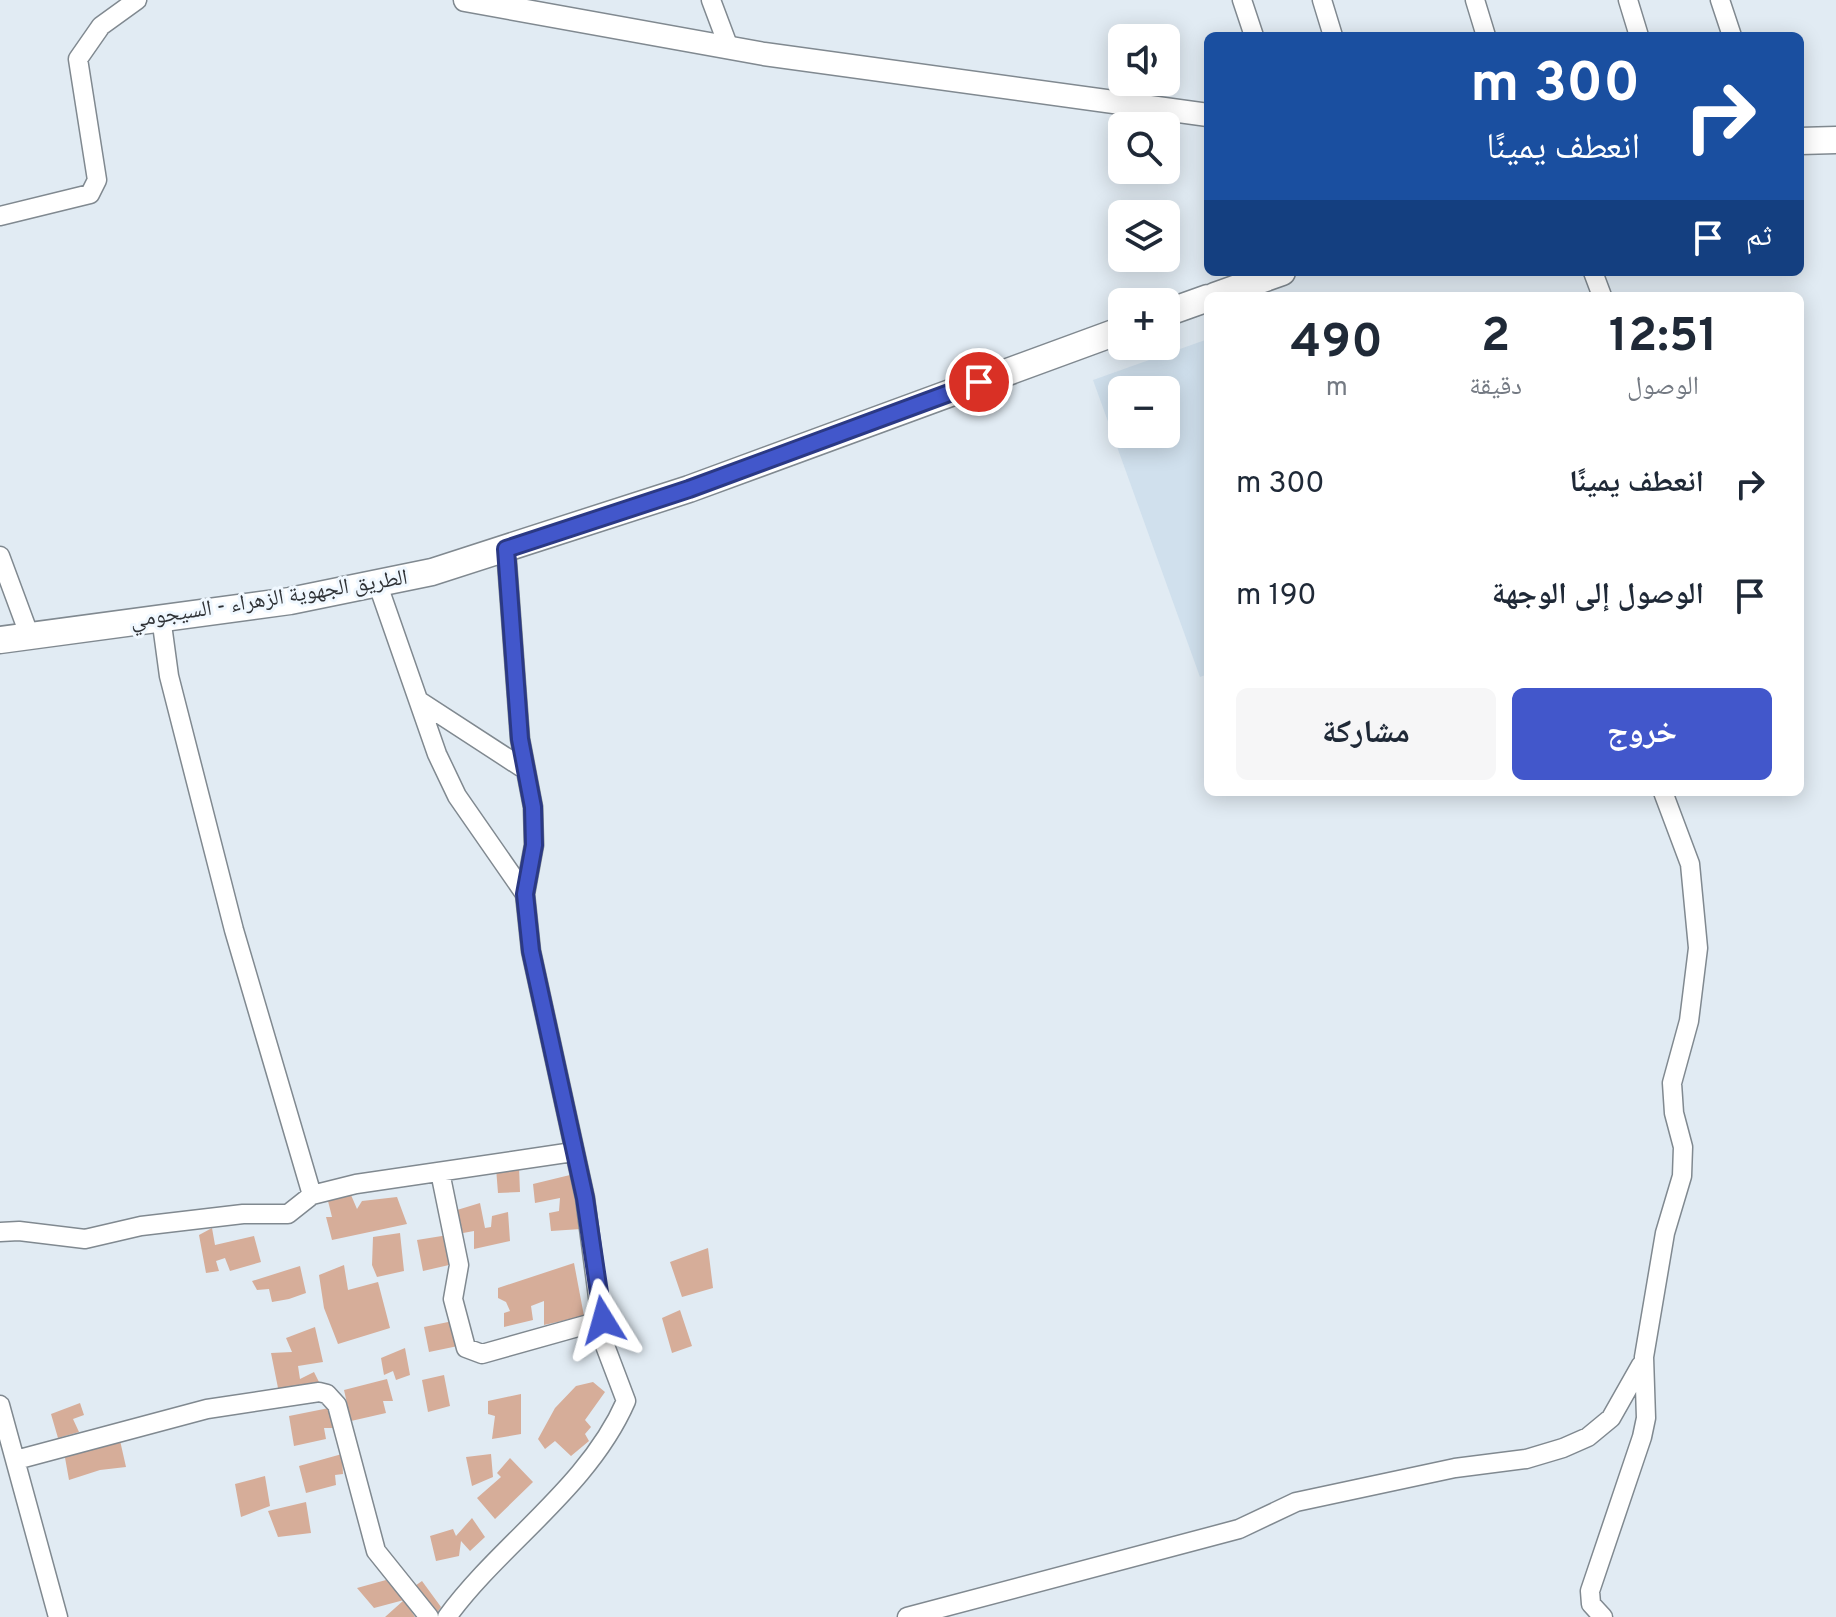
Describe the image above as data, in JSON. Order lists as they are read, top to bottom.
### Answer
{
  "streets": {
    "main road": ["الطريق الجهوية الزهراء - السيجومي"]
  },
  "page": {
    "map_buttons": ["+", "−"],
    "turn": ["300 m", "انعطف يمينًا"],
    "then": "ثم",
    "eta": [
      "12:51",
      "الوصول",
      "2",
      "دقيقة",
      "490",
      "m"
    ],
    "list": [
      {
        "name": "انعطف يمينًا",
        "value": "300 m"
      },
      {
        "name": "الوصول إلى الوجهة",
        "value": "190 m"
      }
    ],
    "buttons": ["خروج", "مشاركة"]
  }
}
